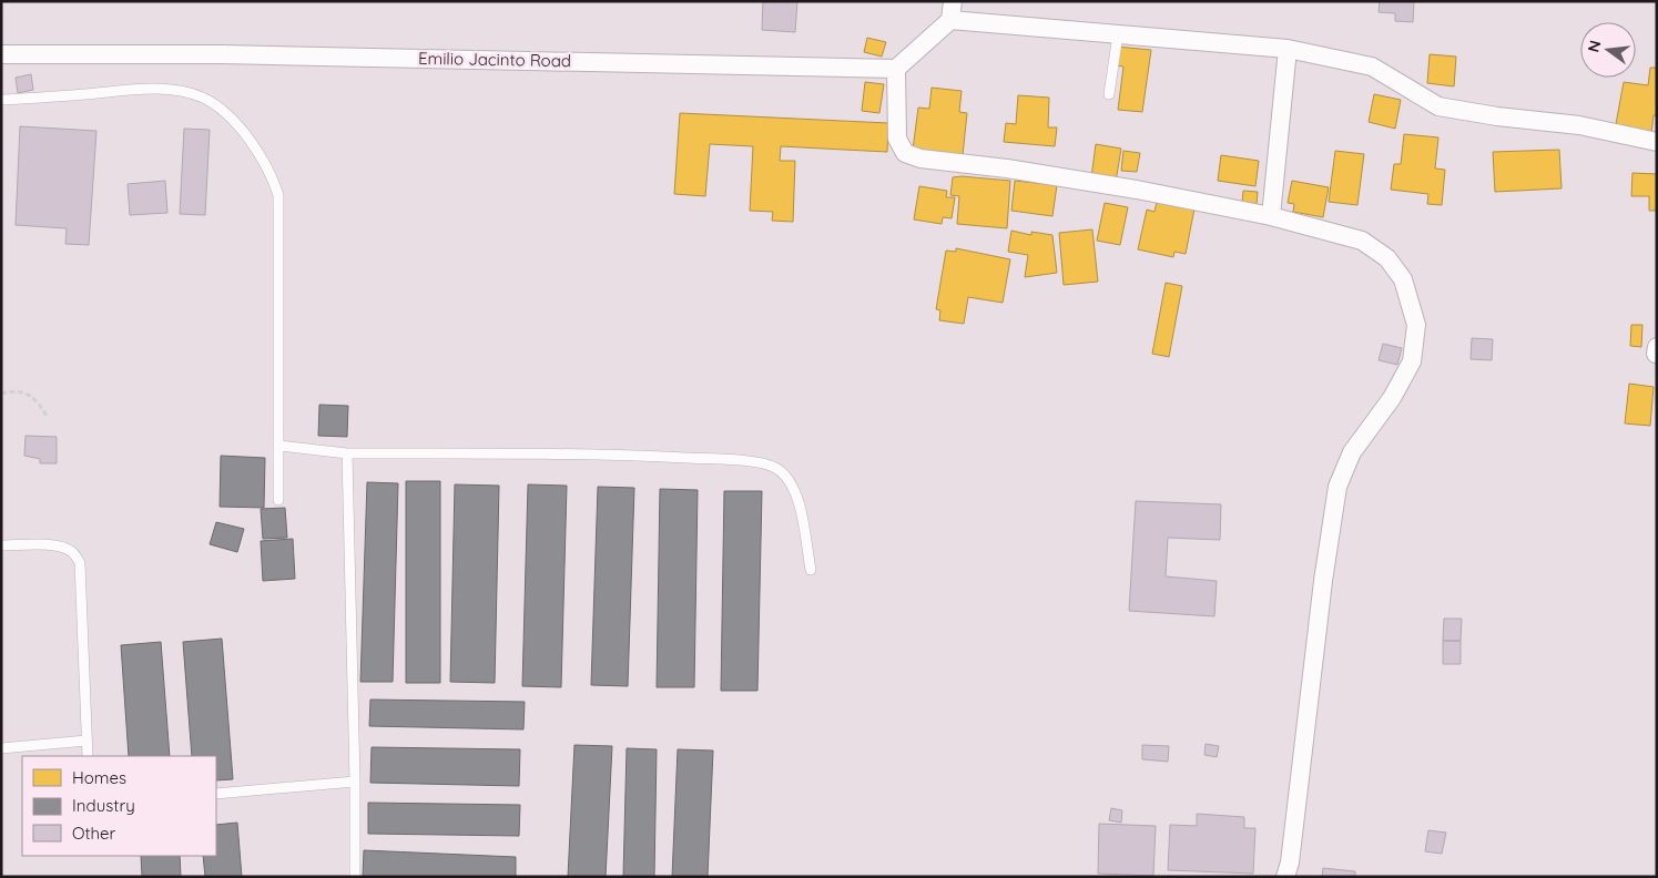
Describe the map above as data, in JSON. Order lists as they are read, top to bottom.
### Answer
{
  "streets": {
    "street": ["Emilio Jacinto Road"]
  },
  "legend": ["Homes", "Industry", "Other"],
  "north": "left"
}
